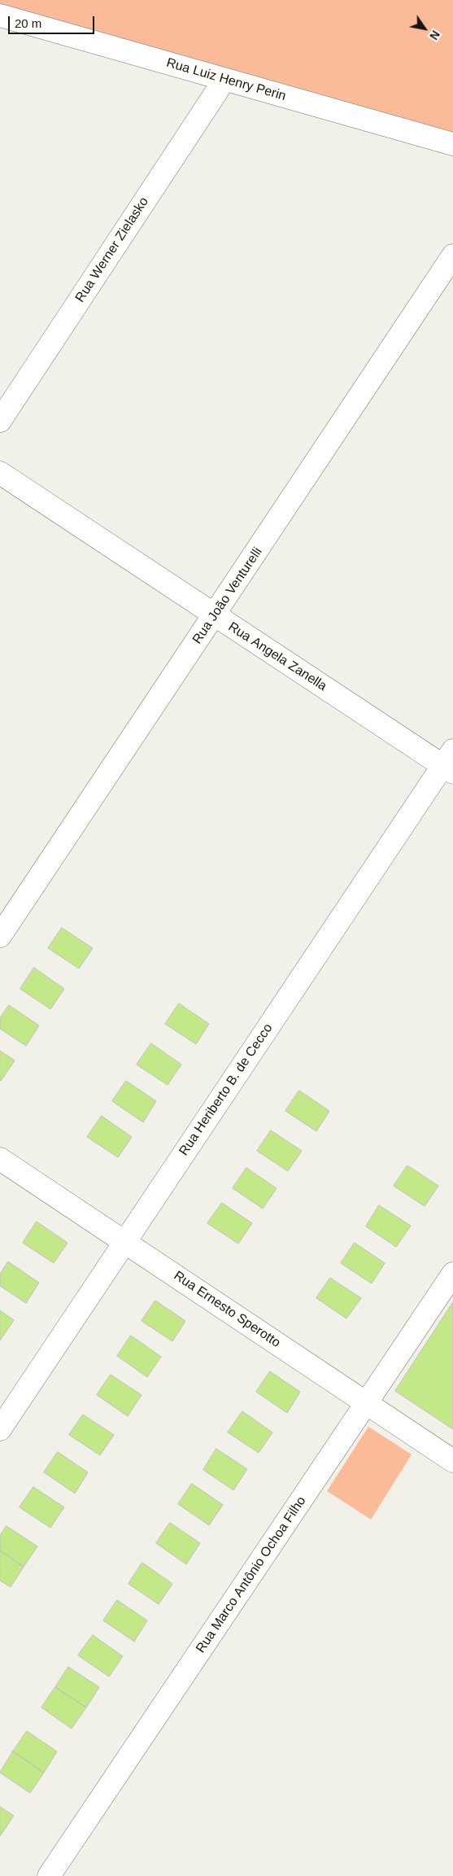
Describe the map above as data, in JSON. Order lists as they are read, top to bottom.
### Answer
{
  "streets": {
    "street": [
      "Rua Luiz Henry Perin",
      "Rua Werner Zielasko",
      "Rua João Venturelli",
      "Rua Angela Zanella",
      "Rua Heriberto B. de Cecco",
      "Rua Ernesto Sperotto",
      "Rua Marco Antônio Ochoa Filho"
    ]
  },
  "crossings": [
    ["Rua Luiz Henry Perin", "Rua Werner Zielasko"],
    ["Rua João Venturelli", "Rua Angela Zanella"],
    ["Rua Angela Zanella", "Rua Heriberto B. de Cecco"],
    ["Rua Heriberto B. de Cecco", "Rua Ernesto Sperotto"],
    ["Rua Ernesto Sperotto", "Rua Marco Antônio Ochoa Filho"]
  ],
  "scale_bar": "20 m",
  "north": "bottom right"
}
